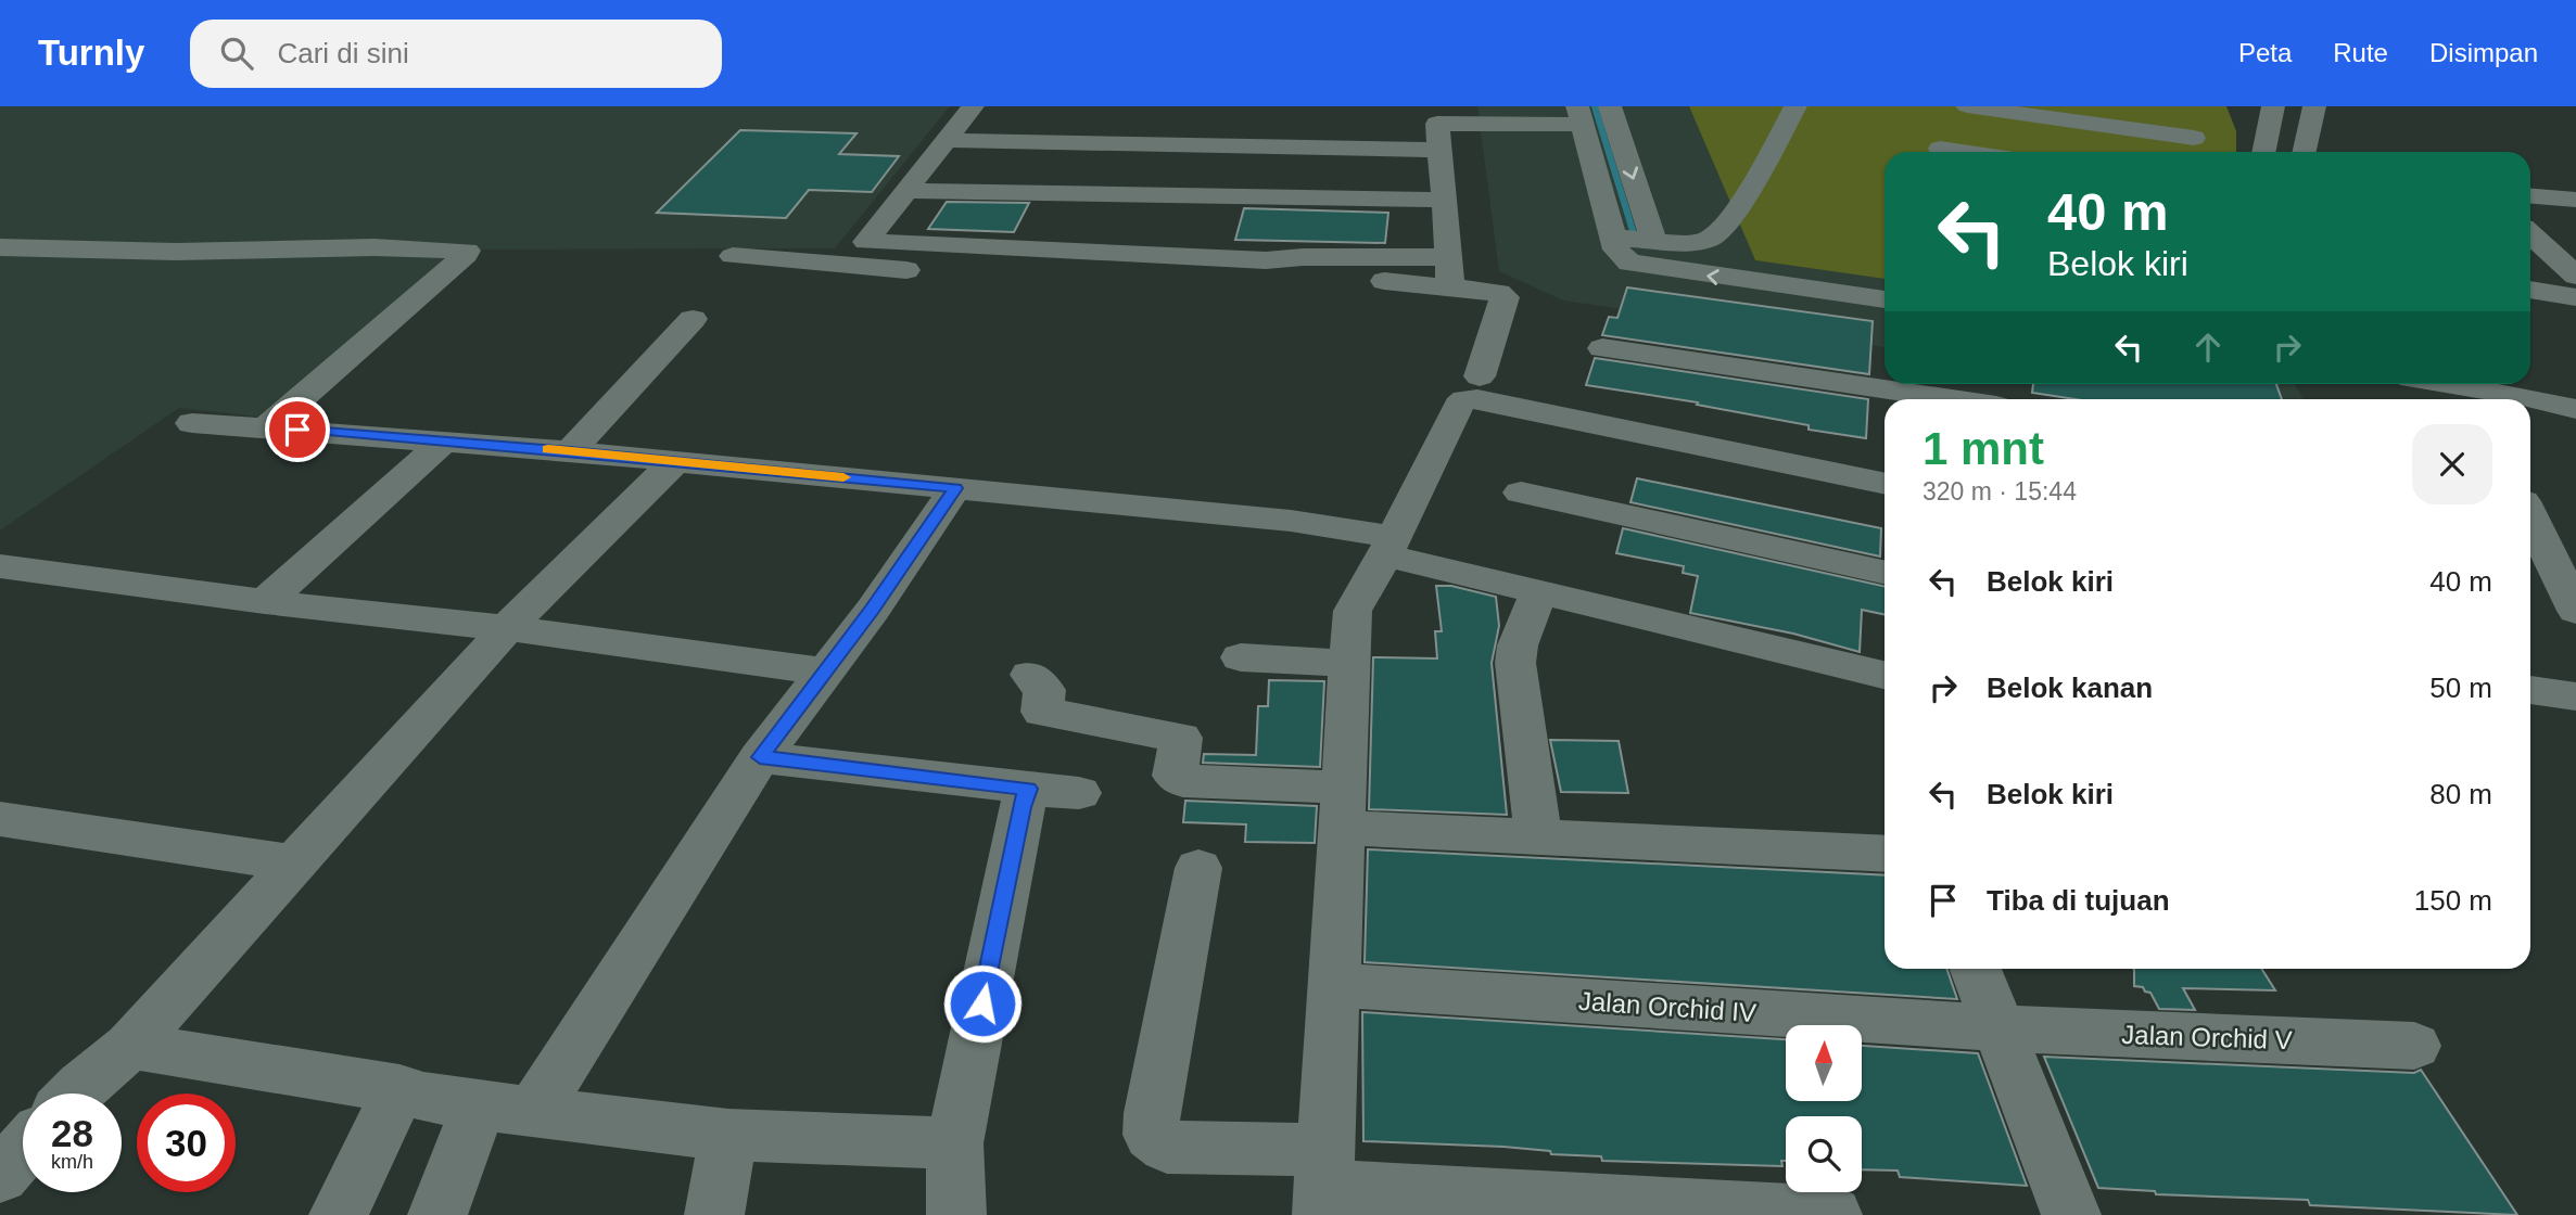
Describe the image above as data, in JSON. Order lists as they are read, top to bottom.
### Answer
{
  "streets": {
    "street": ["Jalan Orchid IV", "Jalan Orchid V"]
  },
  "crossings": [
    ["Jalan Orchid IV", "Jalan Orchid V"]
  ],
  "north": "top",
  "page": {
    "header": "Turnly",
    "search": "Cari di sini",
    "nav": ["Peta", "Rute", "Disimpan"],
    "turn": ["40 m", "Belok kiri"],
    "heading": ["1 mnt", "320 m · 15:44"],
    "list": [
      {
        "name": "Belok kiri",
        "value": "40 m"
      },
      {
        "name": "Belok kanan",
        "value": "50 m"
      },
      {
        "name": "Belok kiri",
        "value": "80 m"
      },
      {
        "name": "Tiba di tujuan",
        "value": "150 m"
      }
    ],
    "speed": "28 km/h",
    "limit": "30"
  }
}
